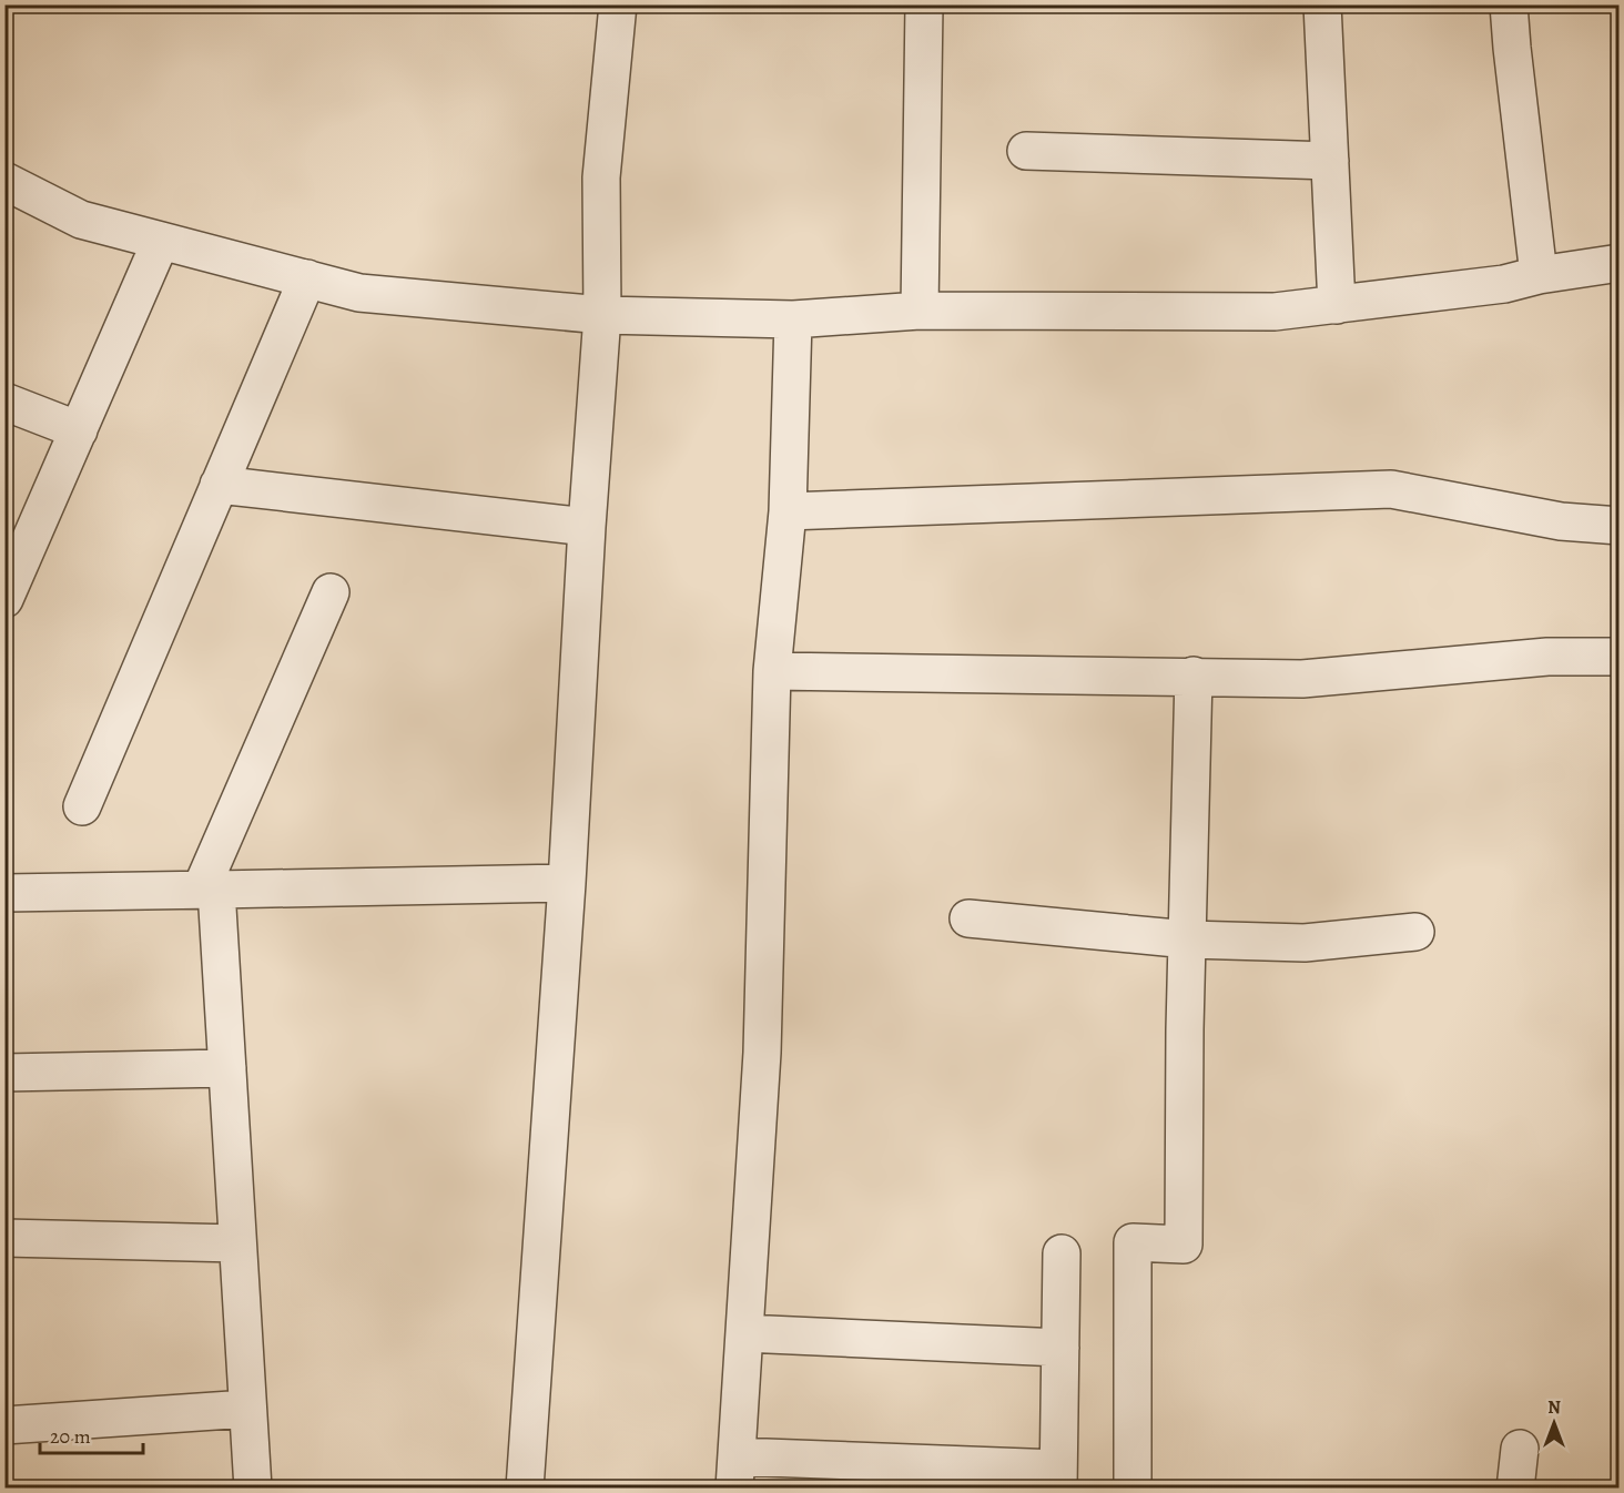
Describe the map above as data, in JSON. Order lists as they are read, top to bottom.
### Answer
{
  "scale_bar": "20 m",
  "north": "top"
}
